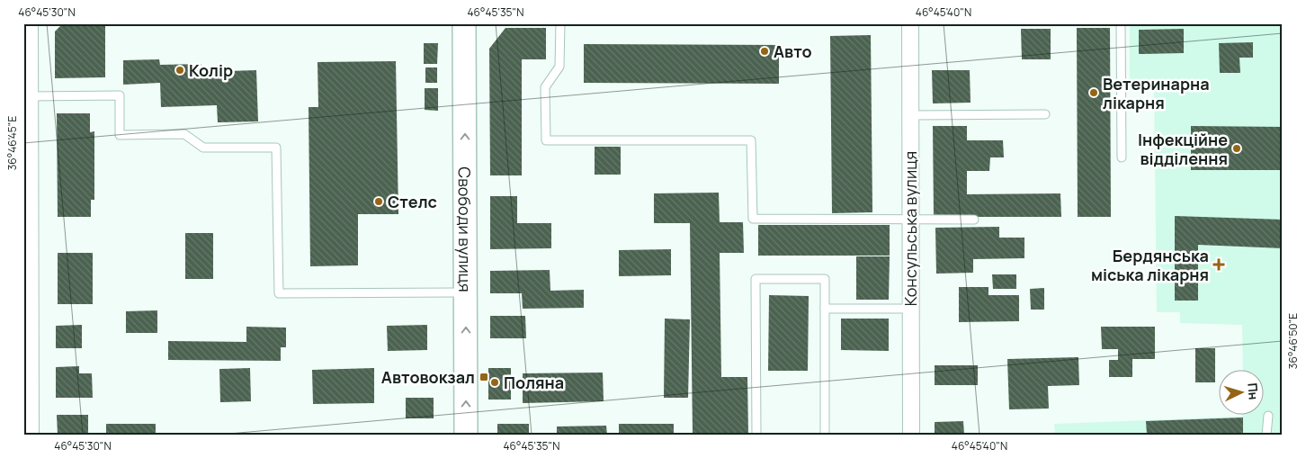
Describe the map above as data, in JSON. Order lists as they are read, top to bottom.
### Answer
{
  "streets": {
    "main road": ["Свободи вулиця"],
    "street": ["Консульська вулиця"]
  },
  "one_way": ["Свободи вулиця"],
  "places": {
    "other": [
      "Авто",
      "Колір",
      "Ветеринарна лікарня",
      "Інфекційне відділення",
      "Стелс",
      "Поляна"
    ],
    "health": ["Бердянська міська лікарня"],
    "transit": ["Автовокзал"]
  },
  "north": "right",
  "coordinates": [
    "46°45'30\"N",
    "46°45'35\"N",
    "46°45'40\"N",
    "36°46'45\"E",
    "36°46'50\"E"
  ]
}
